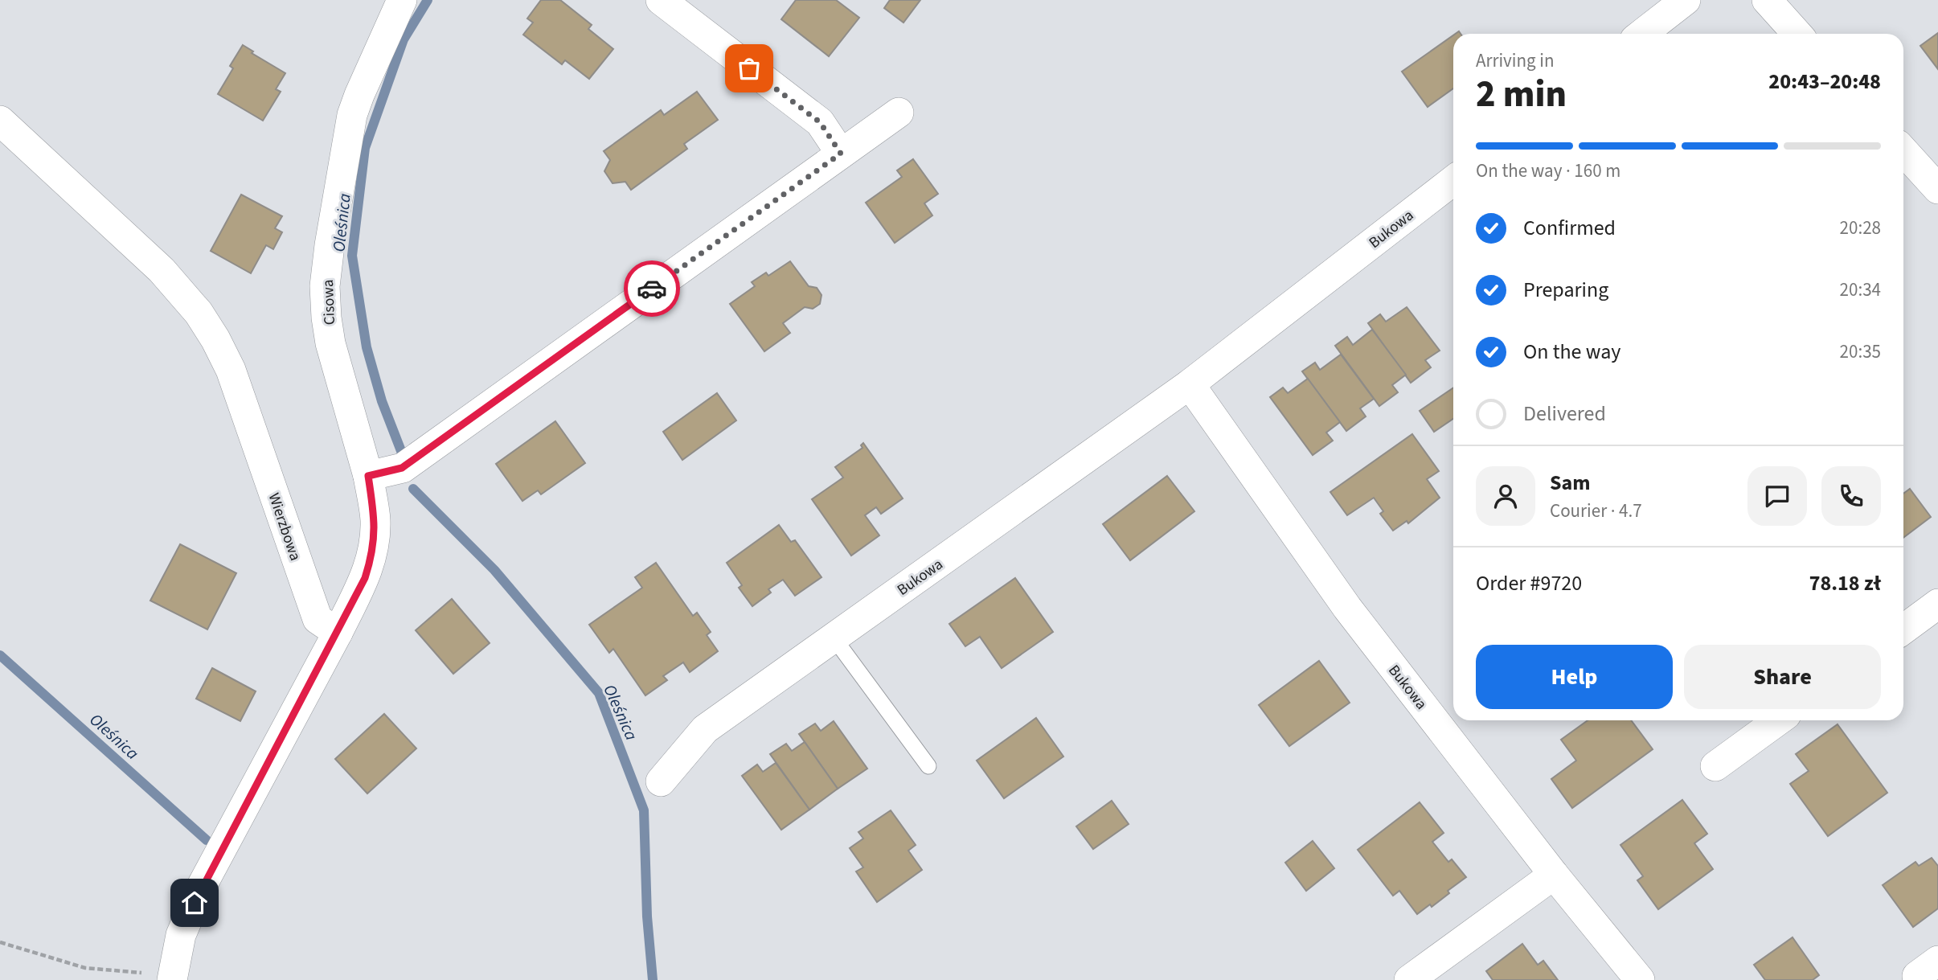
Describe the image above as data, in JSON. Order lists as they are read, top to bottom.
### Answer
{
  "streets": {
    "street": ["Bukowa", "Cisowa", "Wierzbowa"]
  },
  "crossings": [
    ["Cisowa", "Wierzbowa"]
  ],
  "water": ["Oleśnica"],
  "page": {
    "heading": ["2 min", "Arriving in", "20:43–20:48"],
    "panel": [
      "Sam",
      "Courier · 4.7",
      "Order #9720",
      "78.18 zł"
    ],
    "bar": "On the way · 160 m",
    "list": [
      ["Confirmed", "20:28"],
      ["Preparing", "20:34"],
      ["On the way", "20:35"],
      "Delivered"
    ],
    "buttons": ["Help", "Share"]
  }
}
